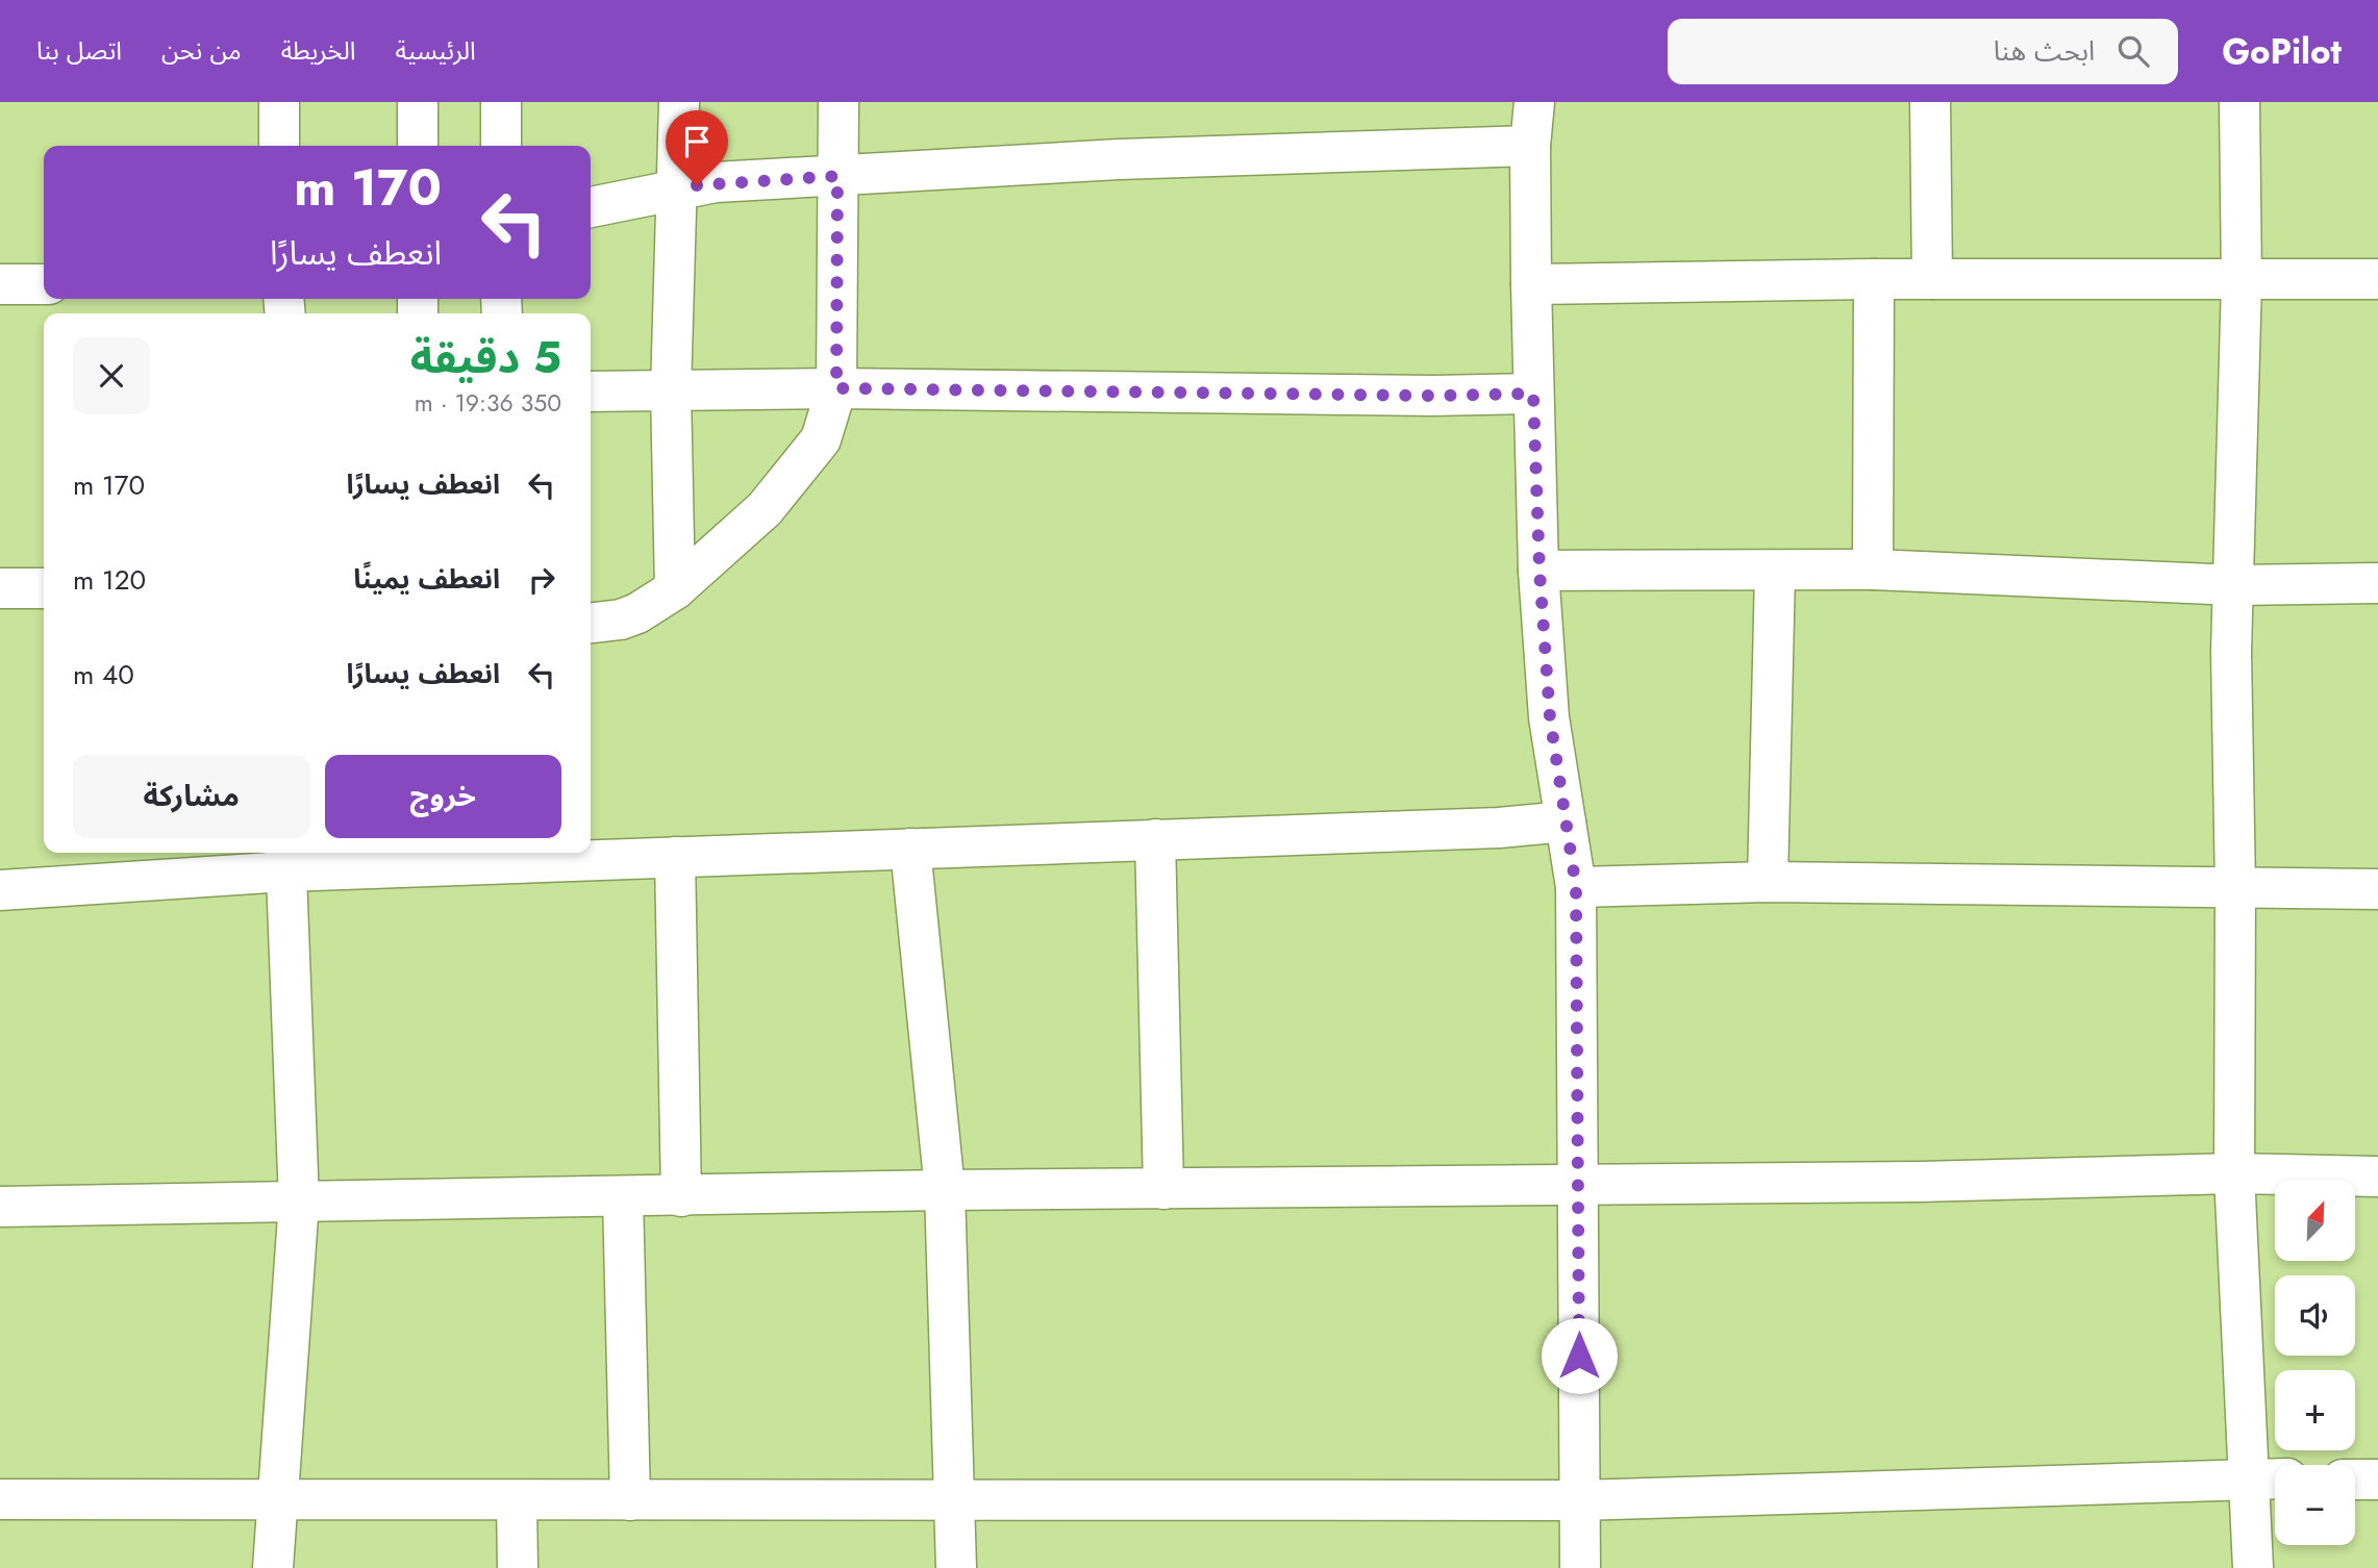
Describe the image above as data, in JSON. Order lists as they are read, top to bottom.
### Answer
{
  "north": "top right",
  "page": {
    "header": "GoPilot",
    "search": "ابحث هنا",
    "nav": [
      "الرئيسية",
      "الخريطة",
      "من نحن",
      "اتصل بنا"
    ],
    "turn": ["170 m", "انعطف يسارًا"],
    "heading": ["5 دقيقة", "350 m · 19:36"],
    "list": [
      {
        "name": "انعطف يسارًا",
        "value": "170 m"
      },
      {
        "name": "انعطف يمينًا",
        "value": "120 m"
      },
      {
        "name": "انعطف يسارًا",
        "value": "40 m"
      }
    ],
    "buttons": ["خروج", "مشاركة"],
    "map_buttons": ["+", "−"]
  }
}
